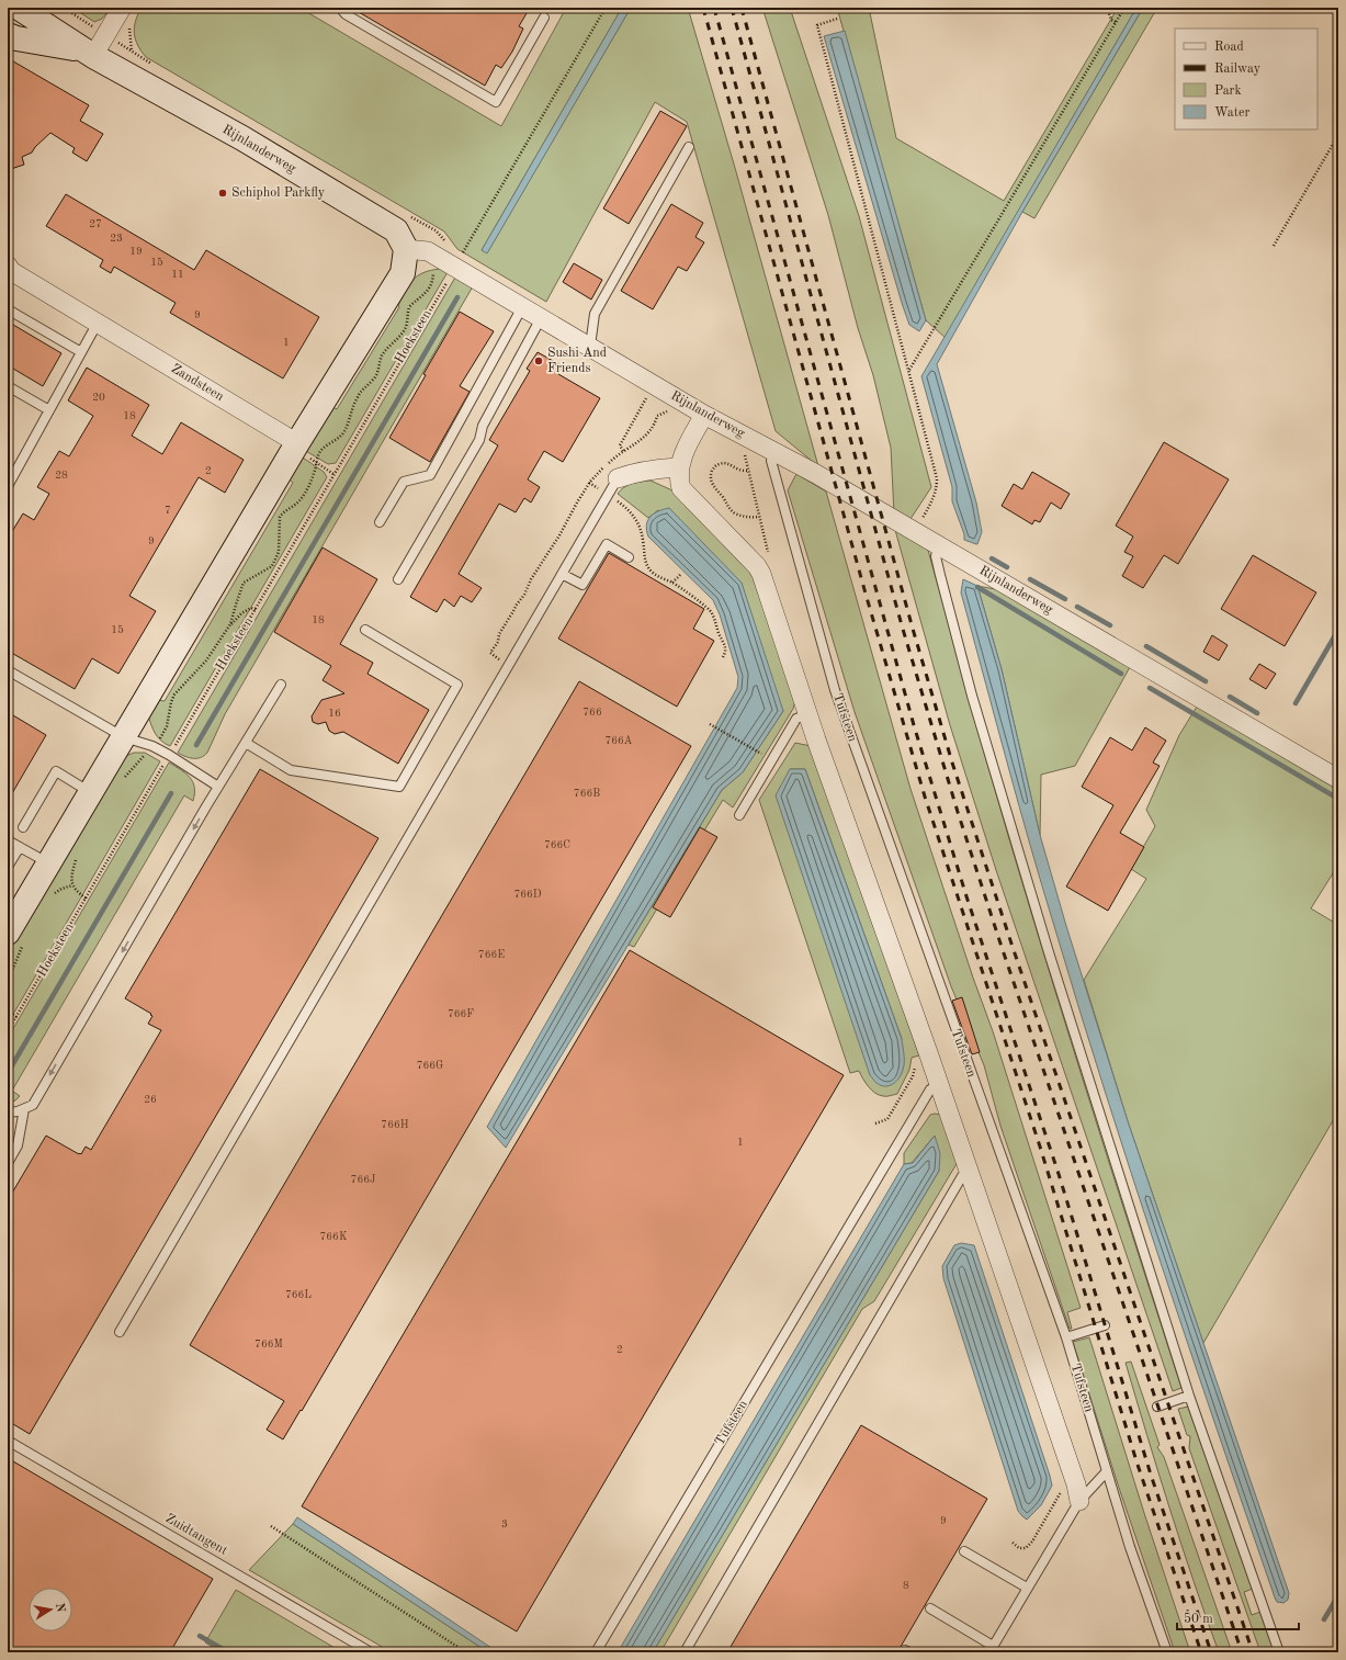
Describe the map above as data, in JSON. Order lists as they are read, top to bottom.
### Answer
{
  "streets": {
    "street": ["Rijnlanderweg", "Zandsteen"],
    "lane": ["Tufsteen", "Zuidtangent"],
    "path": ["Hoeksteen"]
  },
  "crossings": [
    ["Rijnlanderweg", "Hoeksteen"],
    ["Rijnlanderweg", "Tufsteen"]
  ],
  "places": ["Schiphol Parkfly", "Sushi And Friends"],
  "house_numbers": [
    "27",
    "23",
    "19",
    "15",
    "11",
    "9",
    "1",
    "20",
    "18",
    "2",
    "28",
    "7",
    "9",
    "18",
    "15",
    "766",
    "16",
    "766A",
    "766B",
    "766C",
    "766D",
    "766E",
    "766F",
    "766G",
    "26",
    "766H",
    "1",
    "766J",
    "766K",
    "766L",
    "766M",
    "2",
    "9",
    "3",
    "8"
  ],
  "legend": [
    "Road",
    "Railway",
    "Park",
    "Water"
  ],
  "scale_bar": "50 m",
  "north": "right"
}
